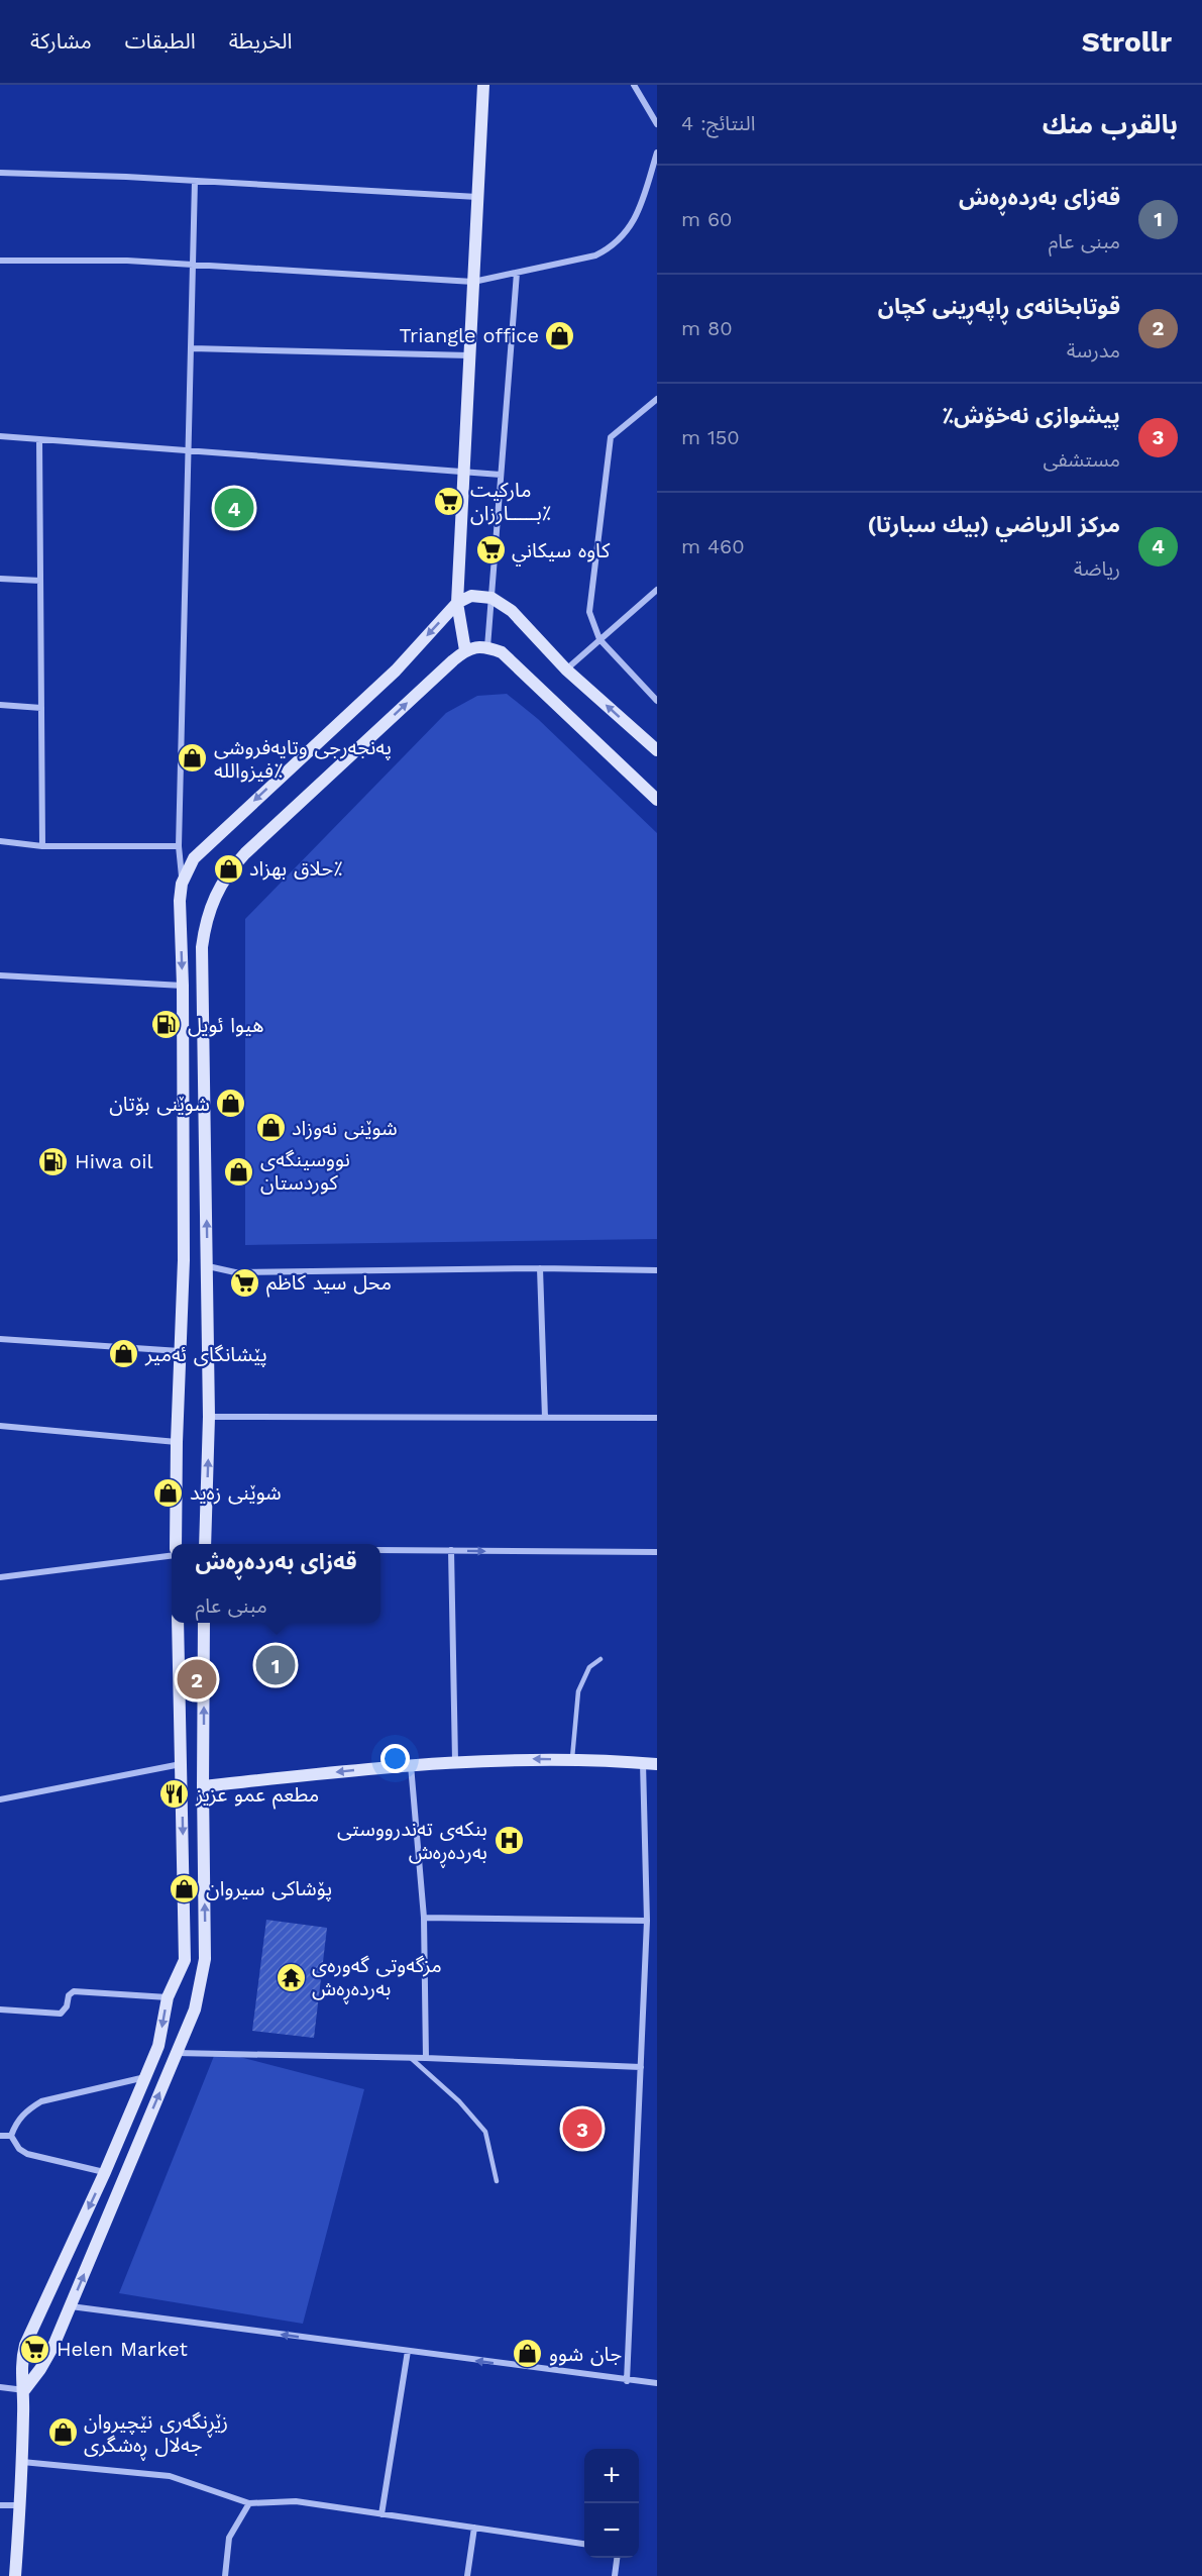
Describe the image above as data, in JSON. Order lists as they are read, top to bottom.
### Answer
{
  "places": {
    "shop": [
      "Triangle office",
      "پەنجەرجی وتایەفروشی فیزواللە٪",
      "حلاق بهزاد٪",
      "شوێنی بۆتان",
      "شوێنی نەوزاد",
      "نووسینگەی کوردستان",
      "پێشانگای ئەمیر",
      "شوێنی زەید",
      "پۆشاکی سیروان",
      "جان شوو",
      "زێڕنگەری نێچیروان جەلال ڕەشگری"
    ],
    "supermarket": [
      "ماركیت بـــــارزان٪",
      "كاوه سيكاني",
      "محل سيد كاظم",
      "Helen Market"
    ],
    "fuel station": ["هيوا ئويل", "Hiwa oil"],
    "restaurant": ["مطعم عمو عزيز"],
    "hospital": ["بنکەی تەندرووستی بەردەڕەش"],
    "temple": ["مزگەوتی گەورەی بەردەڕەش"]
  },
  "page": {
    "header": "Strollr",
    "nav": ["الخريطة", "الطبقات", "مشاركة"],
    "heading": ["بالقرب منك", "النتائج: 4"],
    "list": [
      {
        "mark": "1",
        "name": "قەزای بەردەڕەش",
        "note": "مبنى عام",
        "value": "60 m"
      },
      {
        "mark": "2",
        "name": "قوتابخانەی ڕاپەڕینی کچان",
        "note": "مدرسة",
        "value": "80 m"
      },
      {
        "mark": "3",
        "name": "پیشوازی نەخۆش٪",
        "note": "مستشفى",
        "value": "150 m"
      },
      {
        "mark": "4",
        "name": "مركز الرياضي (بيك سبارتا)",
        "note": "رياضة",
        "value": "460 m"
      }
    ],
    "pins": [
      "4",
      "1",
      "2",
      "3"
    ],
    "popup": ["قەزای بەردەڕەش", "مبنى عام"],
    "map_buttons": ["+", "−"]
  }
}
